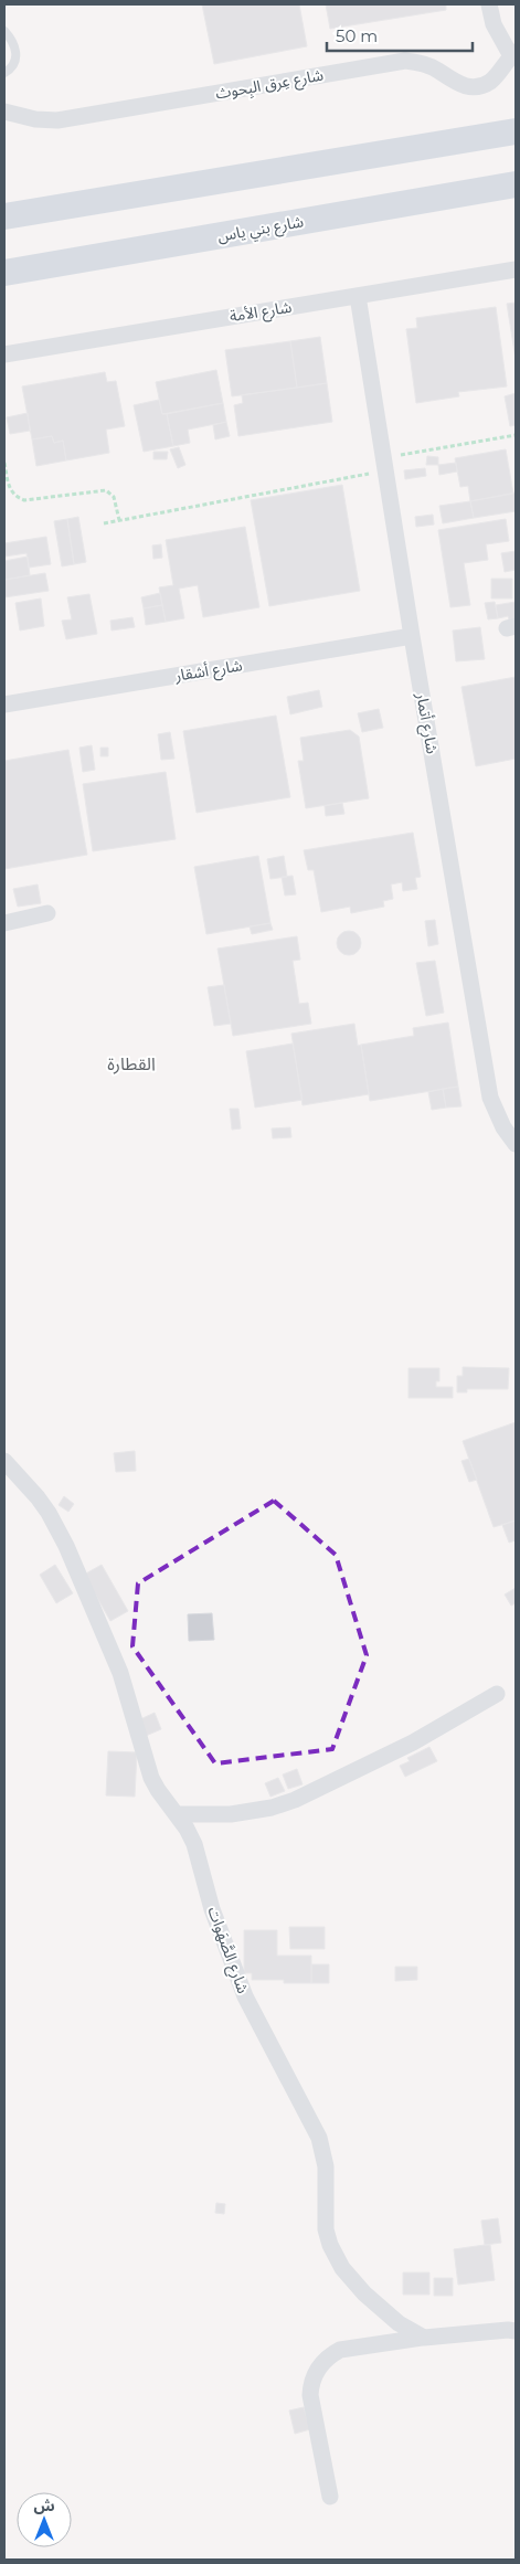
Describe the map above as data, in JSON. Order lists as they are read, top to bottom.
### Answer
{
  "streets": {
    "main road": ["شارع بني ياس"],
    "street": [
      "شارع عِرق البِحوث",
      "شارع الأمة",
      "شارع أشقار",
      "شارع أتمار",
      "شارع الصَّهَوات"
    ]
  },
  "crossings": [
    ["شارع الأمة", "شارع أتمار"],
    ["شارع أشقار", "شارع أتمار"]
  ],
  "districts": ["القطارة"],
  "scale_bar": "50 m",
  "north": "top"
}
